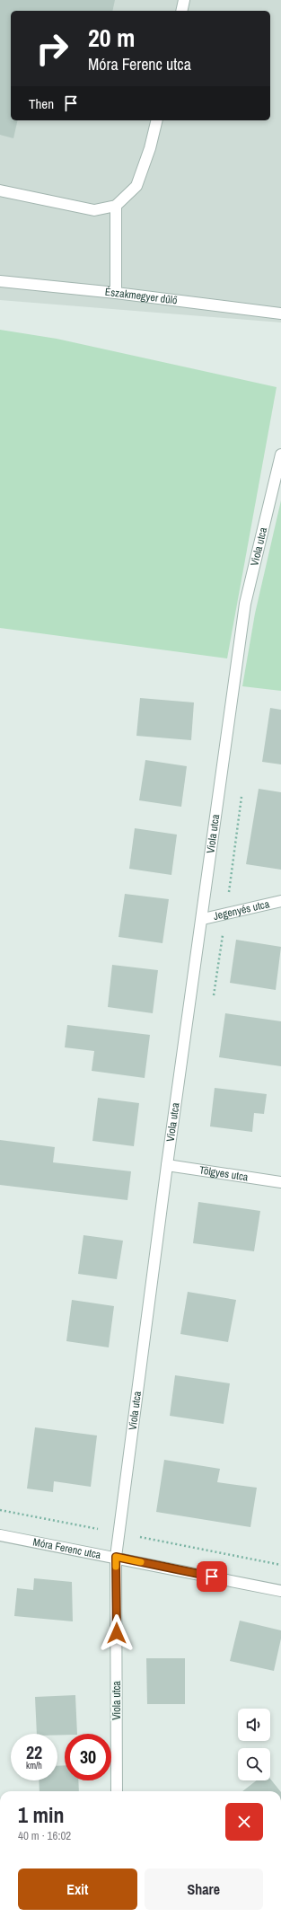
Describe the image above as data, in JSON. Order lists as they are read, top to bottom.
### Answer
{
  "streets": {
    "street": [
      "Északmegyer dűlő",
      "Viola utca",
      "Jegenyés utca",
      "Tölgyes utca",
      "Móra Ferenc utca"
    ]
  },
  "crossings": [
    ["Viola utca", "Jegenyés utca"],
    ["Viola utca", "Tölgyes utca"],
    ["Viola utca", "Móra Ferenc utca"]
  ],
  "page": {
    "turn": ["20 m", "Móra Ferenc utca"],
    "then": "Then",
    "speed": "22 km/h",
    "limit": "30",
    "heading": ["1 min", "40 m · 16:02"],
    "buttons": ["Exit", "Share"]
  }
}
